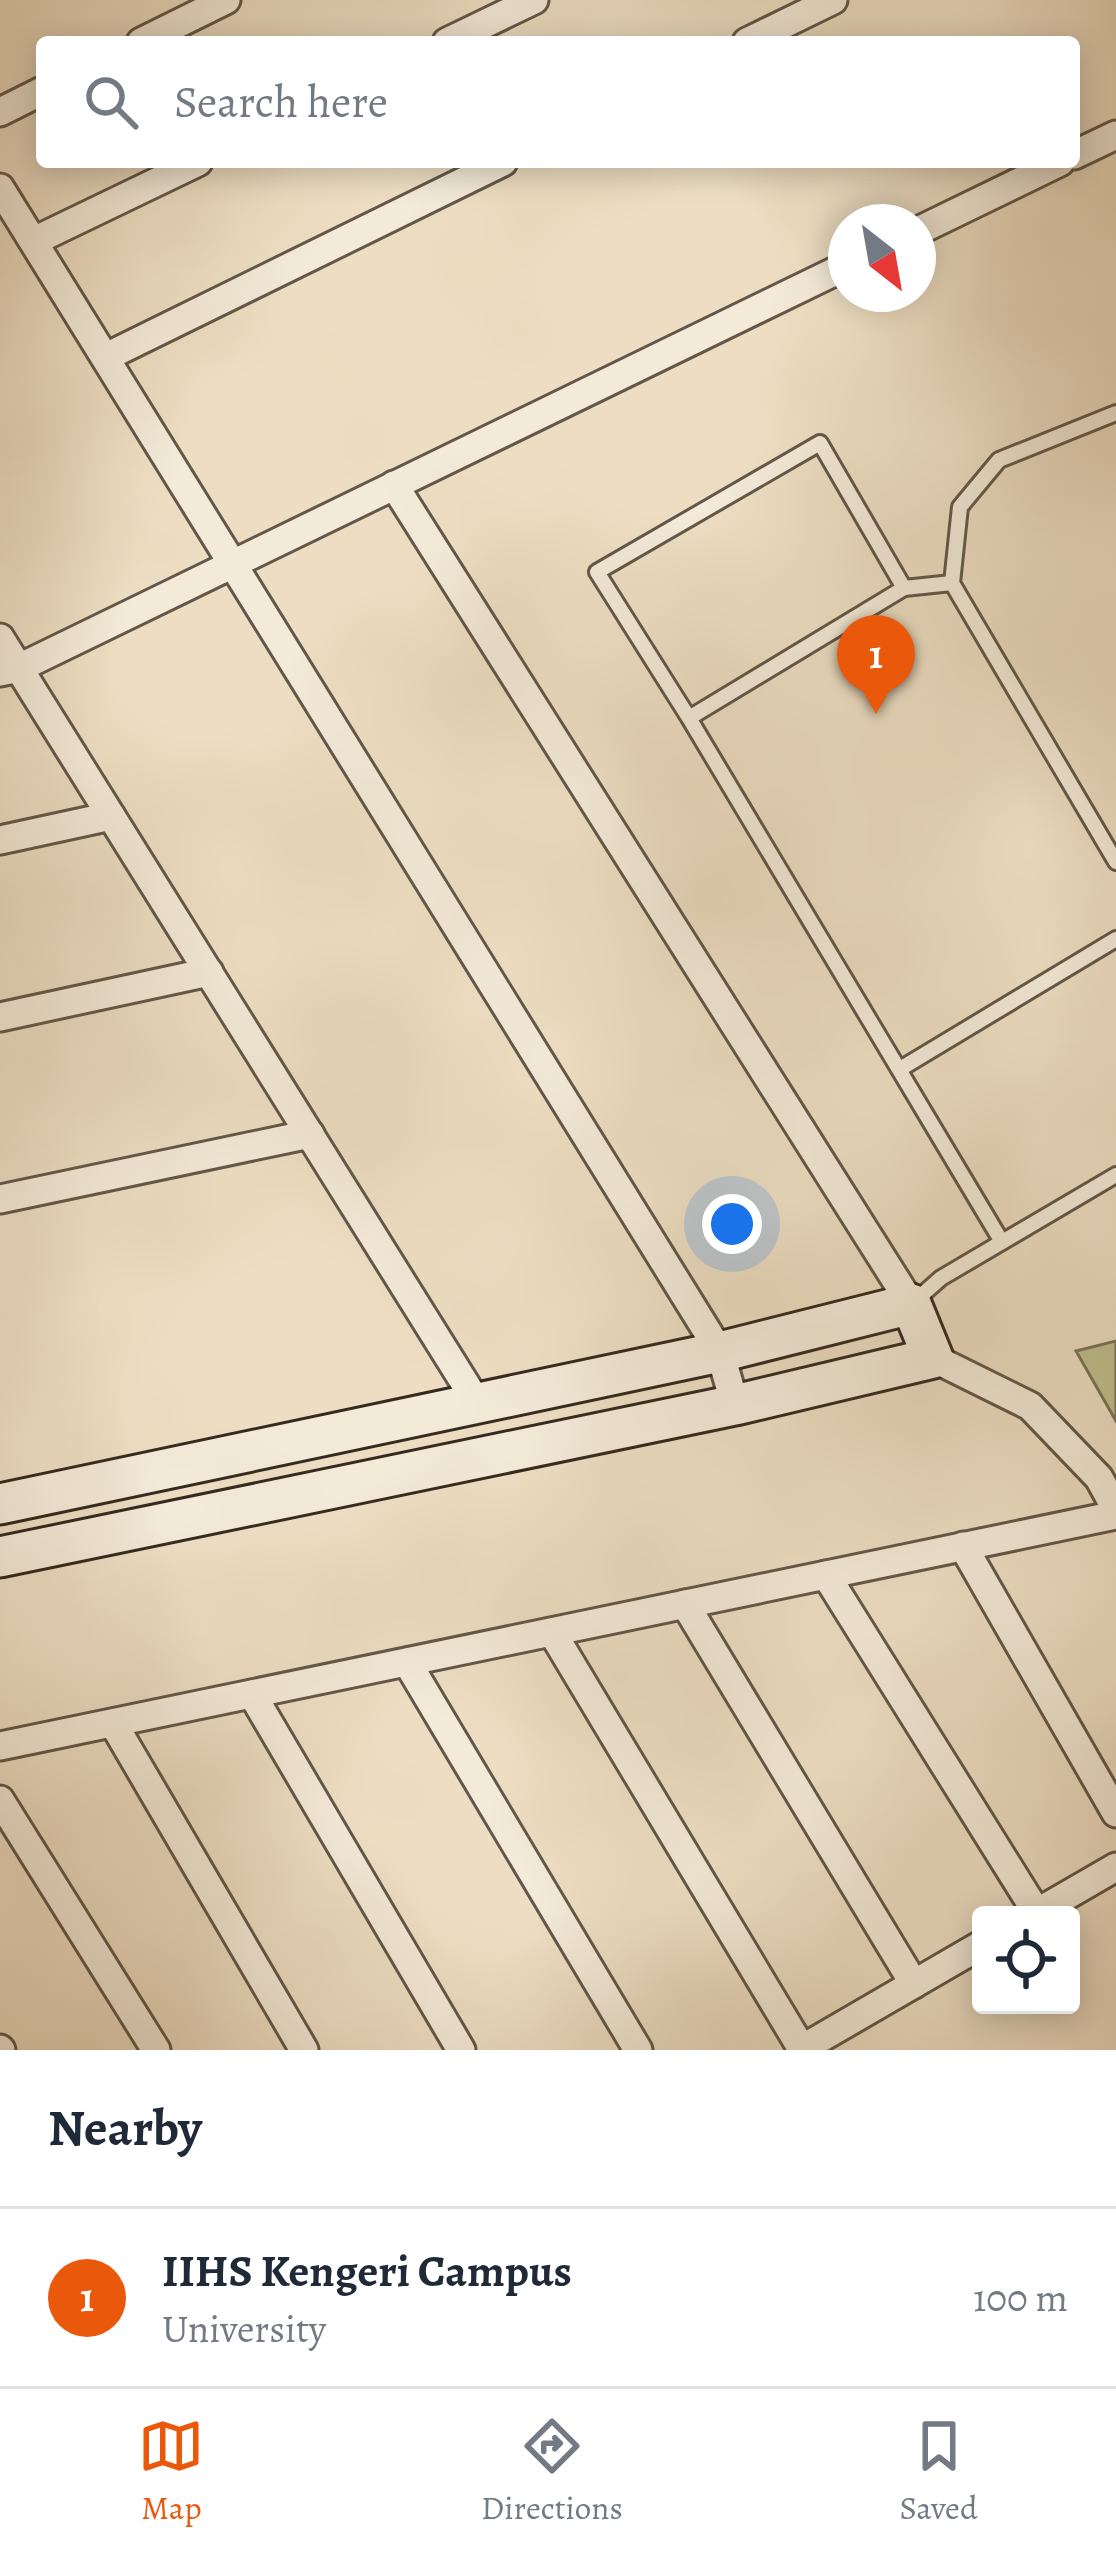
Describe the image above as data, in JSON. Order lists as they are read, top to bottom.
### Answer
{
  "north": "bottom right",
  "page": {
    "search": "Search here",
    "pins": "1",
    "heading": "Nearby",
    "list": [
      {
        "mark": "1",
        "name": "IIHS Kengeri Campus",
        "note": "University",
        "value": "100 m"
      }
    ],
    "nav": ["Map", "Directions", "Saved"]
  }
}
